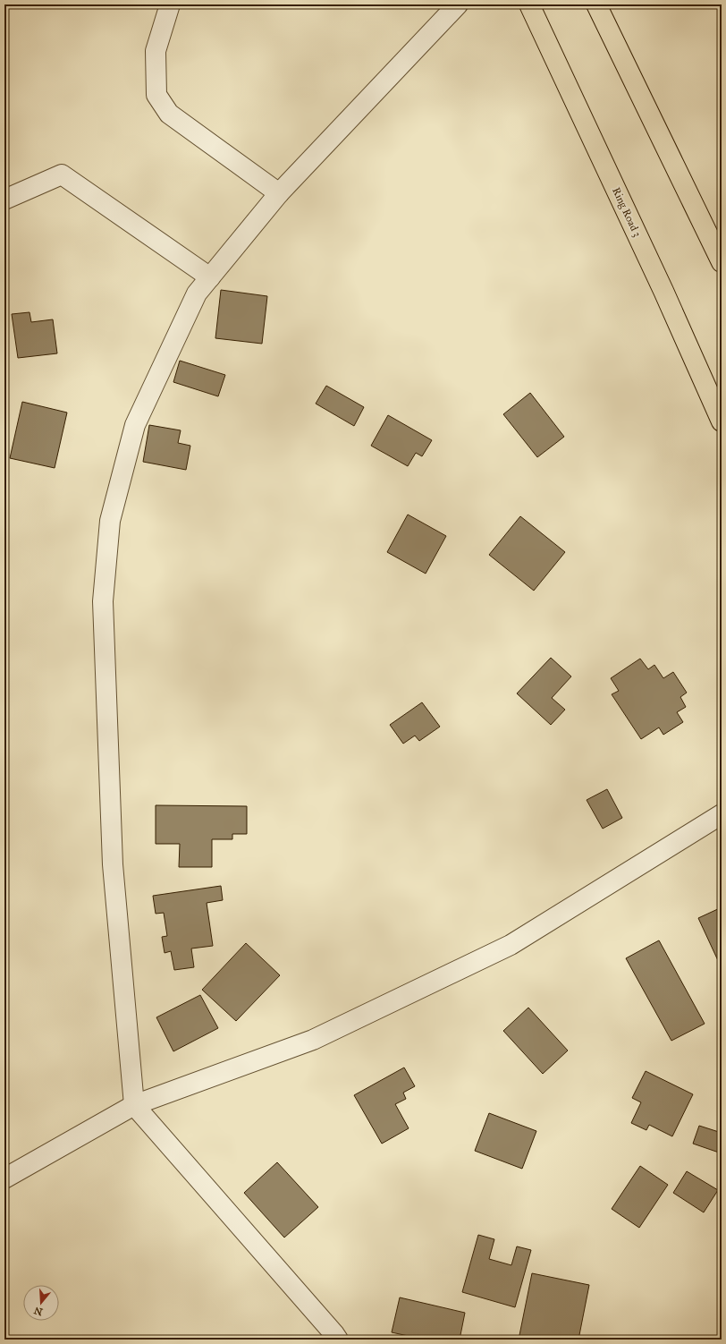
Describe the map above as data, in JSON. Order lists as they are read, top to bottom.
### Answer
{
  "streets": {
    "main road": ["Ring Road 3"]
  },
  "north": "bottom"
}
